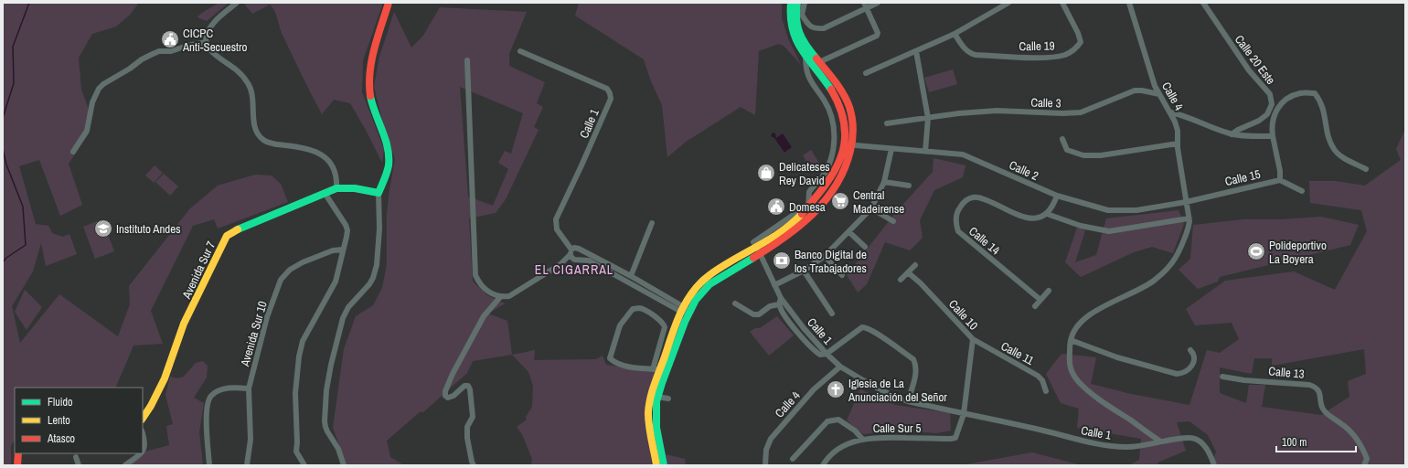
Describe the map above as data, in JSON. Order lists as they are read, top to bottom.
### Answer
{
  "streets": {
    "main road": ["Avenida Sur 7"],
    "street": [
      "Calle 19",
      "Calle 20 Este",
      "Calle 4",
      "Calle 3",
      "Calle 1",
      "Calle 2",
      "Calle 15",
      "Calle 14",
      "Calle 10",
      "Avenida Sur 10",
      "Calle 11",
      "Calle 13",
      "Calle Sur 5"
    ]
  },
  "crossings": [
    ["Calle 4", "Calle 3"],
    ["Calle 4", "Calle 1"],
    ["Calle 4", "Calle 2"],
    ["Calle 4", "Calle 15"],
    ["Calle 1", "Calle 2"],
    ["Calle 1", "Calle 15"],
    ["Calle 1", "Calle 10"],
    ["Calle 1", "Calle Sur 5"],
    ["Calle 2", "Calle 15"],
    ["Calle 10", "Calle 11"],
    ["Calle 10", "Calle Sur 5"]
  ],
  "districts": ["EL CIGARRAL"],
  "places": {
    "public building": ["CICPC Anti-Secuestro", "Domesa"],
    "shop": ["Delicateses Rey David"],
    "supermarket": ["Central Madeirense"],
    "school or university": ["Instituto Andes"],
    "sports": ["Polideportivo La Boyera"],
    "bank": ["Banco Digital de los Trabajadores"],
    "church": ["Iglesia de La Anunciación del Señor"]
  },
  "legend": ["Fluido", "Lento", "Atasco"],
  "scale_bar": "100 m"
}
